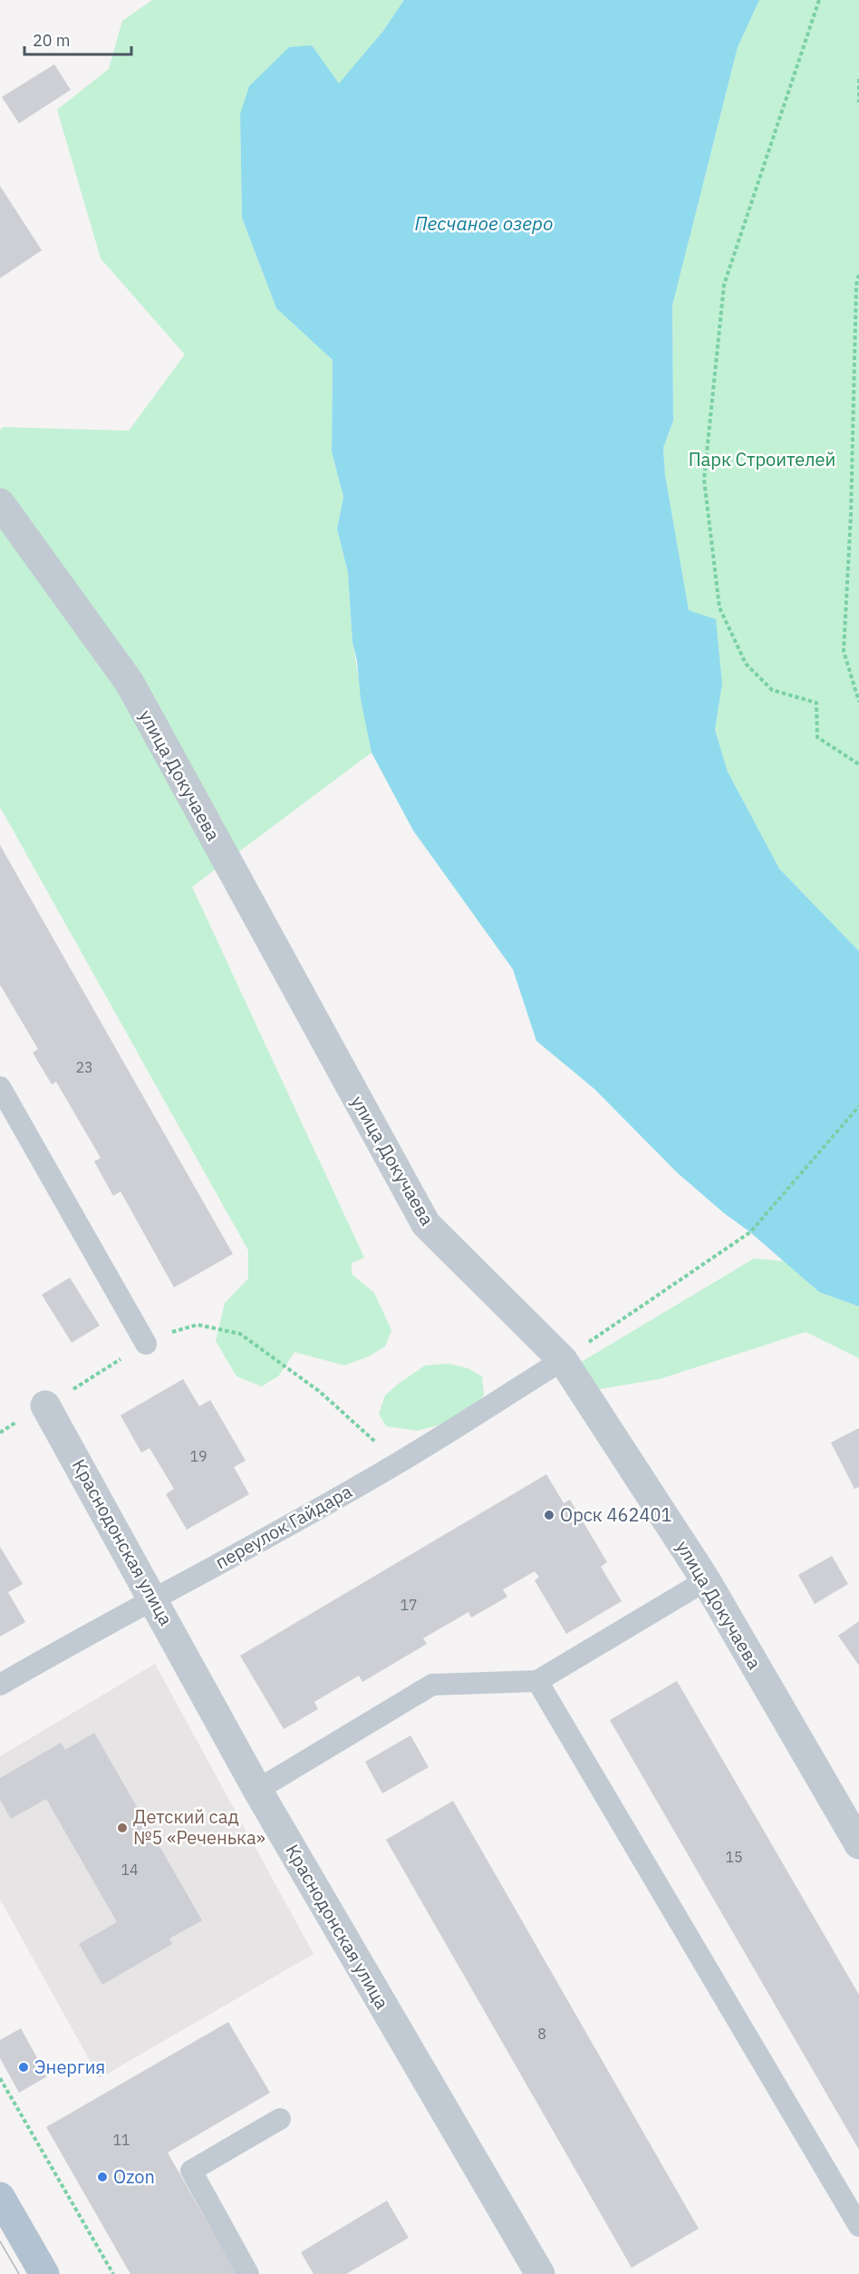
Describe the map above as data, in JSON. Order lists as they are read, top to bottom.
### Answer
{
  "streets": {
    "street": ["улица Докучаева", "Краснодонская улица"],
    "lane": ["переулок Гайдара"]
  },
  "crossings": [
    ["улица Докучаева", "переулок Гайдара"],
    ["переулок Гайдара", "Краснодонская улица"]
  ],
  "water": ["Песчаное озеро"],
  "parks": ["Парк Строителей"],
  "places": [
    "Орск 462401",
    "Детский сад №5 «Реченька»",
    "Энергия",
    "Ozon"
  ],
  "house_numbers": [
    "23",
    "19",
    "17",
    "15",
    "14",
    "8",
    "11"
  ],
  "scale_bar": "20 m"
}
